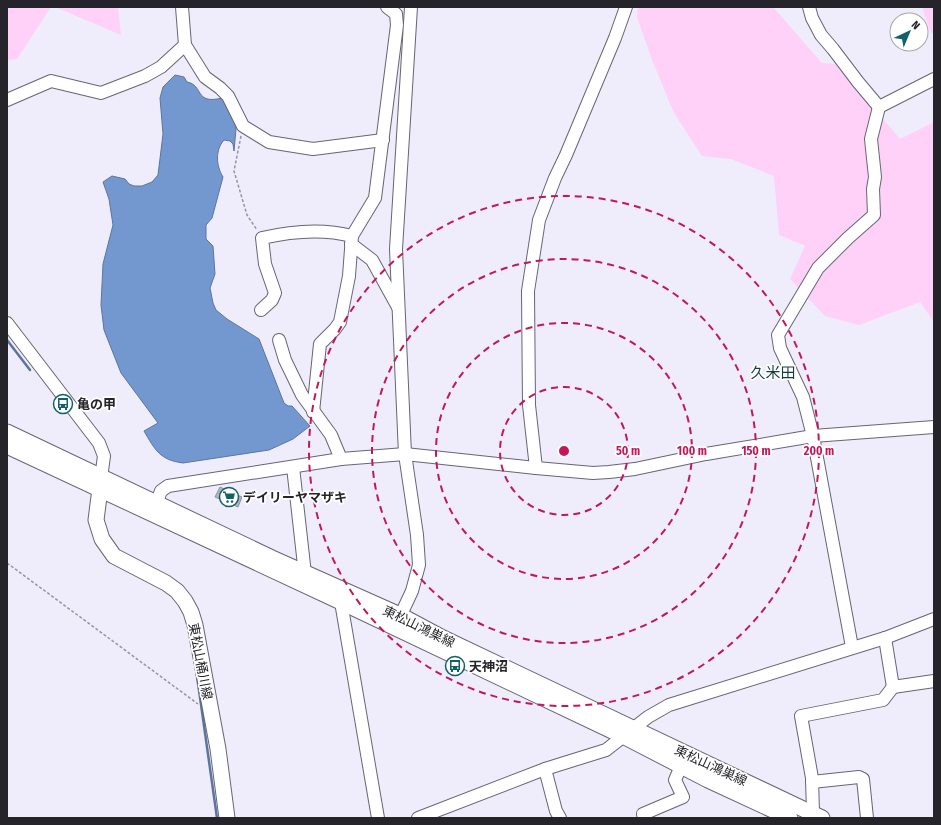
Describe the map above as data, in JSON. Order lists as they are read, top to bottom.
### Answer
{
  "streets": {
    "main road": ["東松山鴻巣線", "東松山桶川線"]
  },
  "crossings": [
    ["東松山鴻巣線", "東松山桶川線"]
  ],
  "districts": ["久米田"],
  "places": {
    "bus stop": ["亀の甲", "天神沼"],
    "supermarket": ["デイリーヤマザキ"]
  },
  "north": "top right",
  "rings": [
    "50 m",
    "100 m",
    "150 m",
    "200 m"
  ]
}
